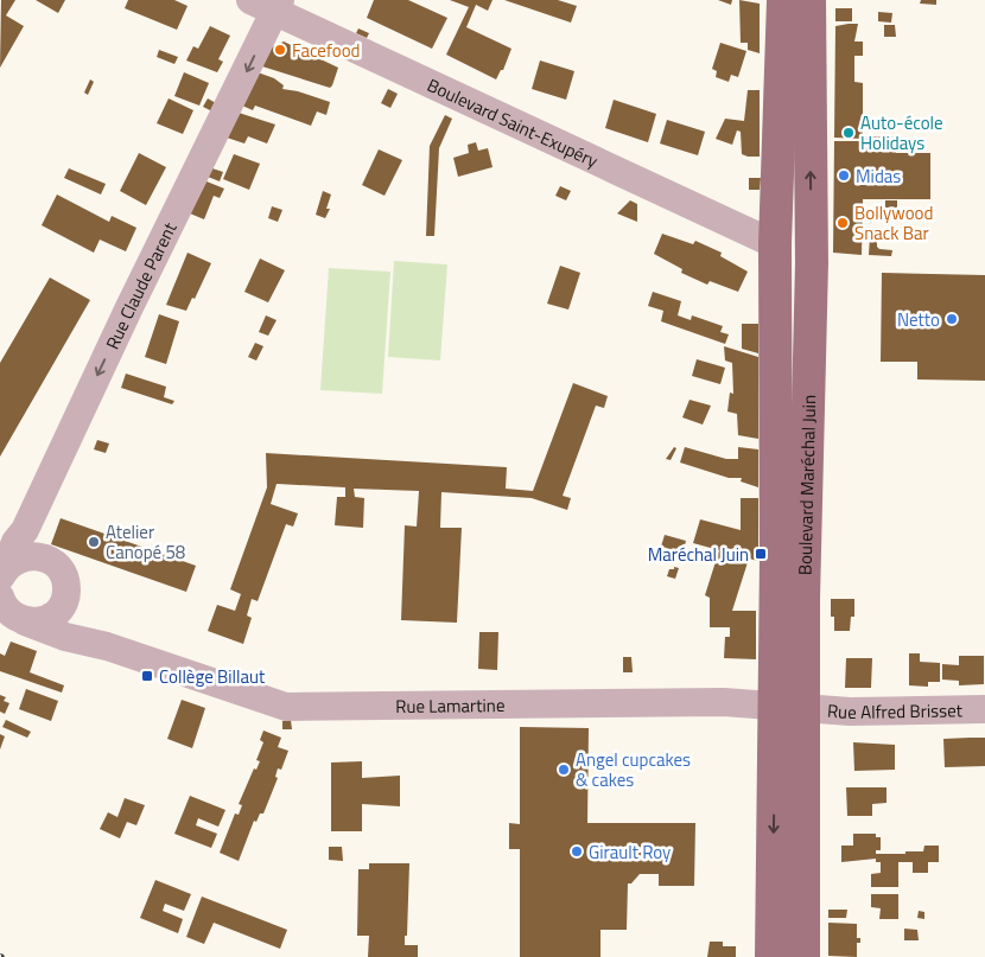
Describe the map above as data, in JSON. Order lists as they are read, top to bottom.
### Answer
{
  "streets": {
    "main road": ["Boulevard Maréchal Juin"],
    "street": [
      "Boulevard Saint-Exupéry",
      "Rue Claude Parent",
      "Rue Lamartine",
      "Rue Alfred Brisset"
    ]
  },
  "crossings": [
    ["Boulevard Saint-Exupéry", "Rue Claude Parent"],
    ["Boulevard Saint-Exupéry", "Boulevard Maréchal Juin"],
    ["Rue Claude Parent", "Rue Lamartine"],
    ["Boulevard Maréchal Juin", "Rue Lamartine"],
    ["Boulevard Maréchal Juin", "Rue Alfred Brisset"],
    ["Rue Lamartine", "Rue Alfred Brisset"]
  ],
  "one_way": ["Rue Claude Parent"],
  "places": {
    "other": [
      "Facefood",
      "Auto-école Holidays",
      "Midas",
      "Bollywood Snack Bar",
      "Netto",
      "Atelier Canopé 58",
      "Angel cupcakes & cakes",
      "Girault Roy"
    ],
    "transit": ["Maréchal Juin", "Collège Billaut"]
  }
}
